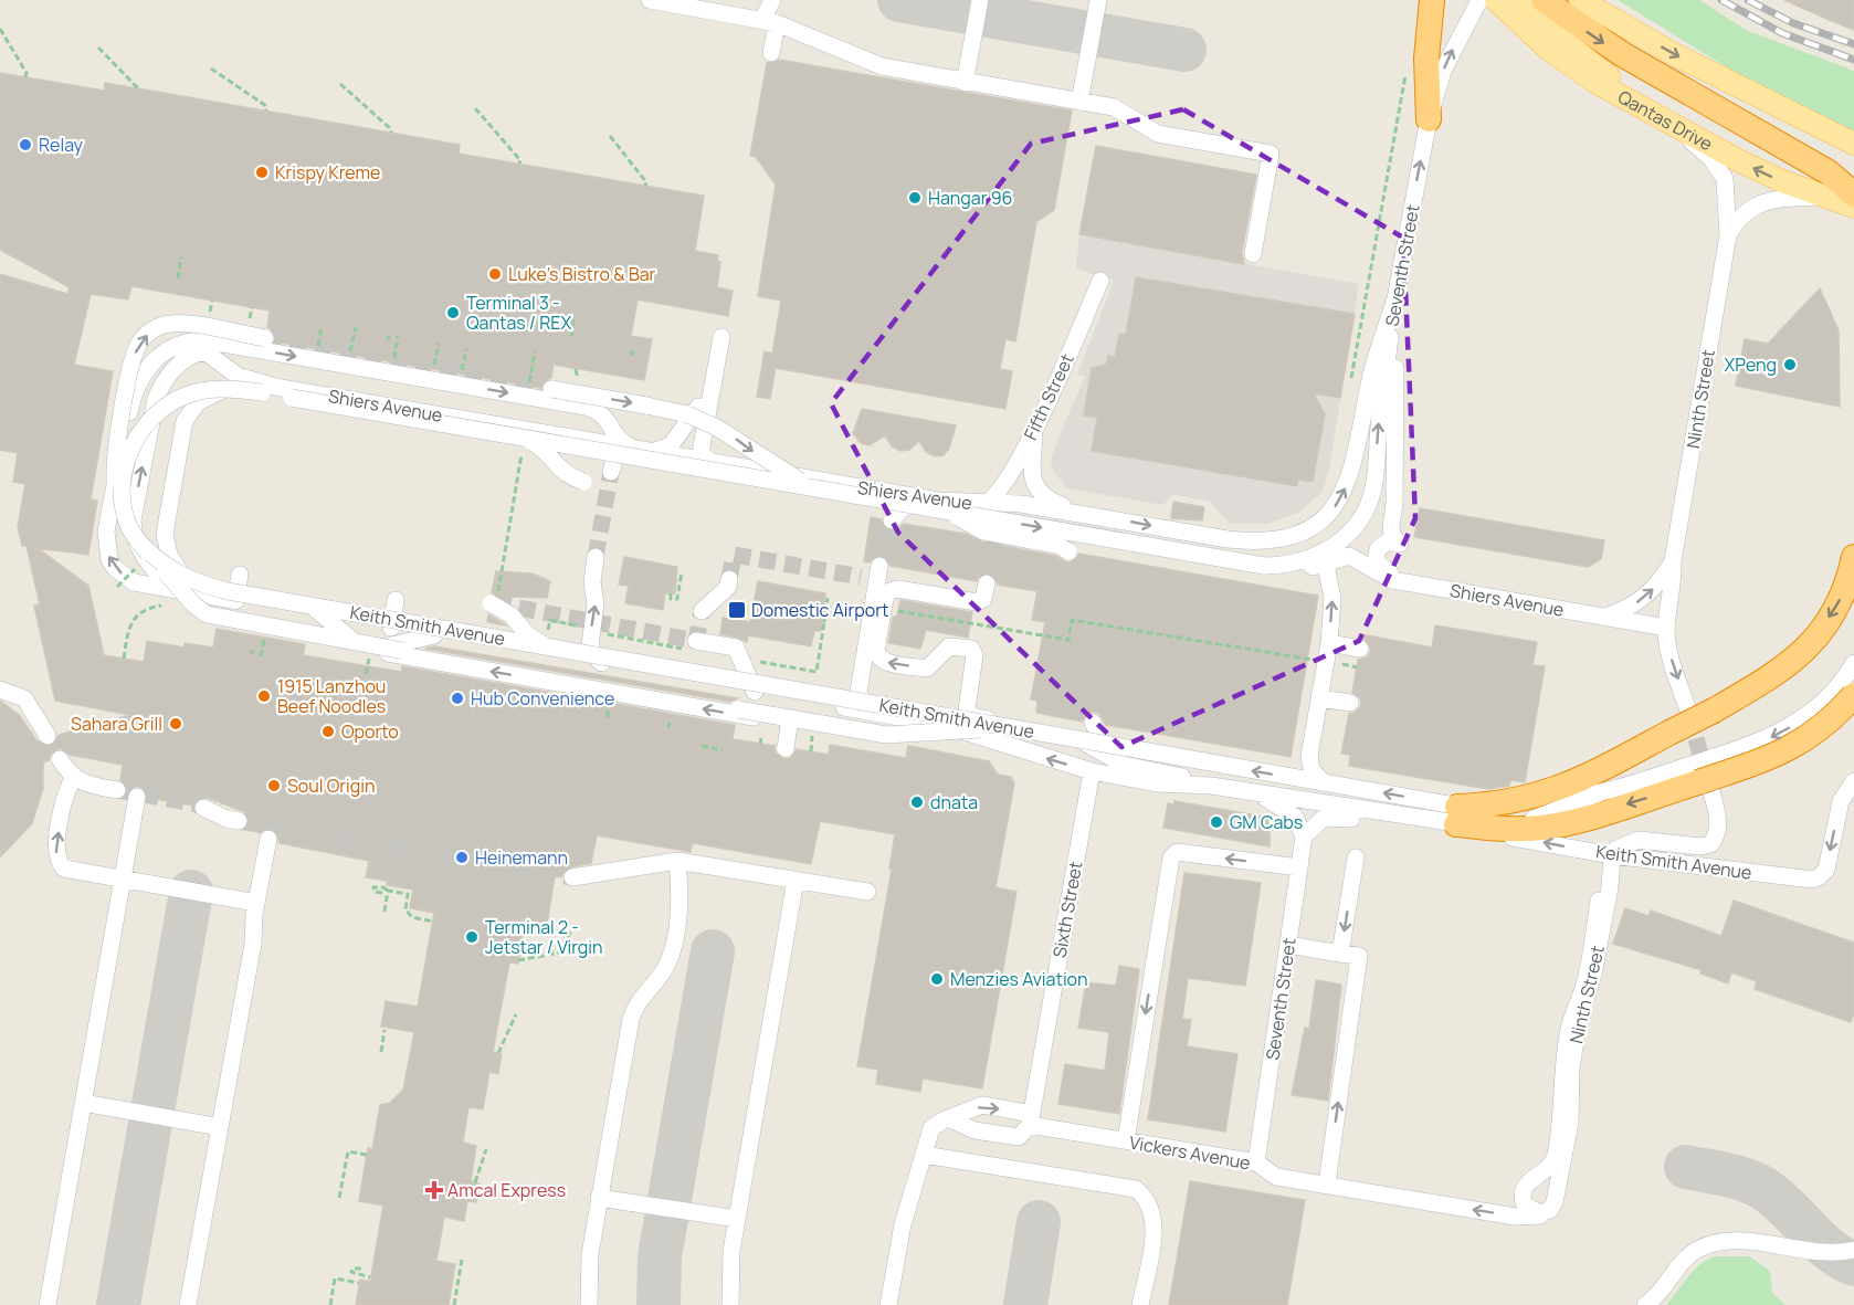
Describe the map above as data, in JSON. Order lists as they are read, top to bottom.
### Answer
{
  "streets": {
    "main road": ["Qantas Drive"],
    "street": [
      "Seventh Street",
      "Fifth Street",
      "Ninth Street",
      "Shiers Avenue",
      "Keith Smith Avenue",
      "Sixth Street",
      "Vickers Avenue"
    ]
  },
  "crossings": [
    ["Qantas Drive", "Ninth Street"],
    ["Seventh Street", "Shiers Avenue"],
    ["Seventh Street", "Vickers Avenue"],
    ["Fifth Street", "Shiers Avenue"],
    ["Ninth Street", "Shiers Avenue"],
    ["Ninth Street", "Keith Smith Avenue"],
    ["Ninth Street", "Vickers Avenue"],
    ["Shiers Avenue", "Keith Smith Avenue"],
    ["Keith Smith Avenue", "Sixth Street"],
    ["Sixth Street", "Vickers Avenue"]
  ],
  "one_way": ["Seventh Street", "Vickers Avenue"],
  "places": {
    "other": [
      "Relay",
      "Krispy Kreme",
      "Hangar 96",
      "Luke's Bistro & Bar",
      "Terminal 3 - Qantas / REX",
      "XPeng",
      "1915 Lanzhou Beef Noodles",
      "Hub Convenience",
      "Sahara Grill",
      "Oporto",
      "Soul Origin",
      "dnata",
      "GM Cabs",
      "Heinemann",
      "Terminal 2 - Jetstar / Virgin",
      "Menzies Aviation"
    ],
    "transit": ["Domestic Airport"],
    "health": ["Amcal Express"]
  }
}
